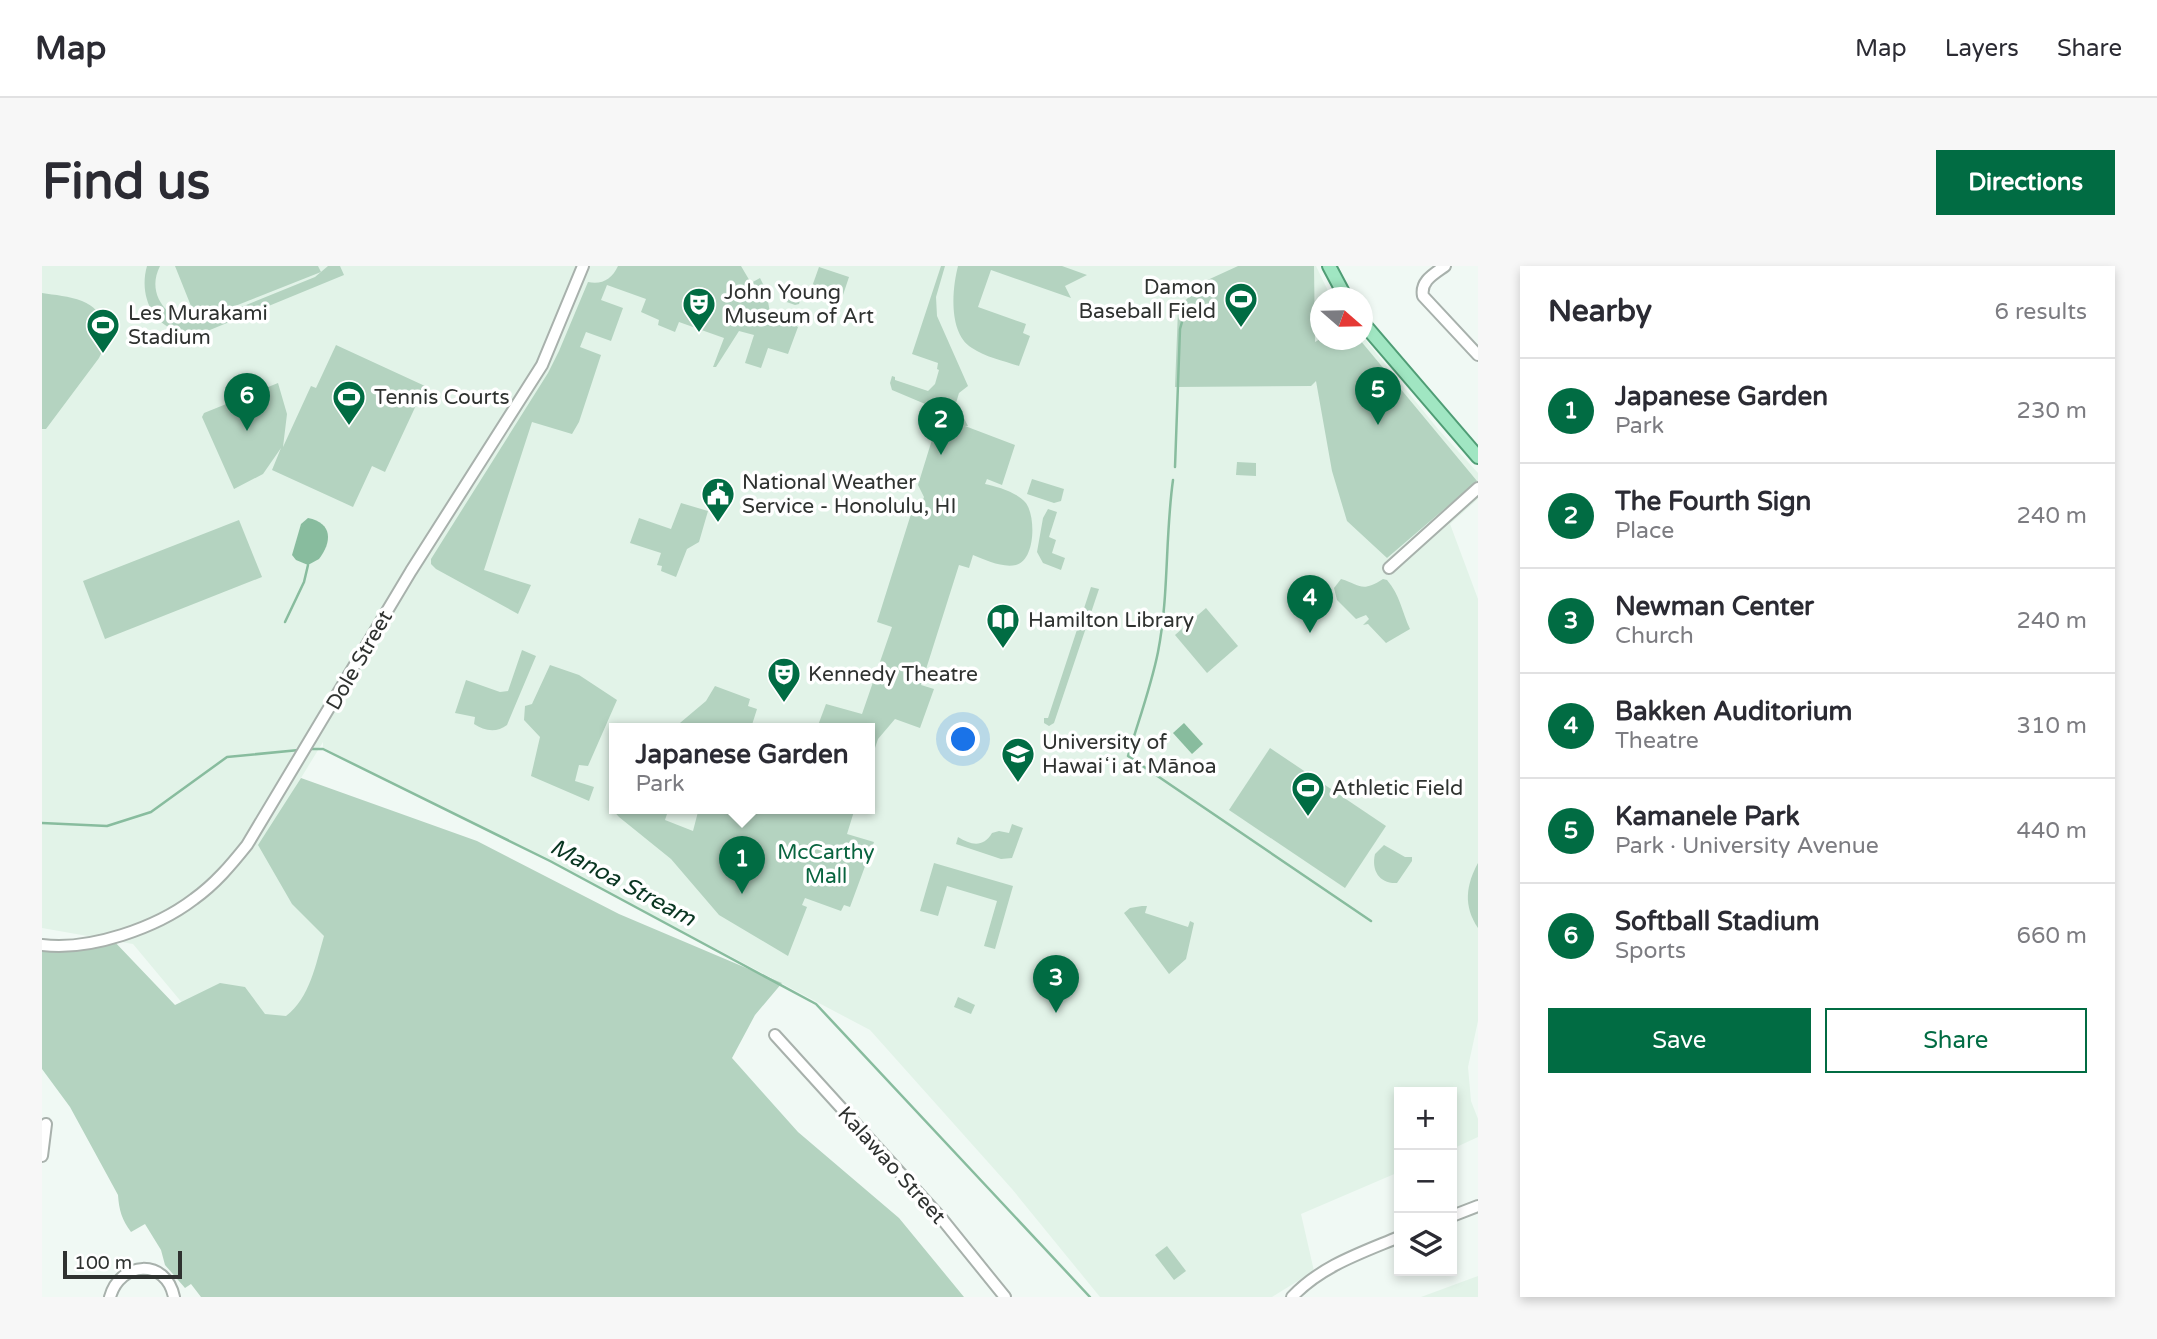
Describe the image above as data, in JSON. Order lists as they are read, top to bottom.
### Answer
{
  "streets": {
    "street": ["Dole Street", "Kalawao Street"]
  },
  "water": ["Manoa Stream"],
  "parks": ["McCarthy Mall"],
  "places": {
    "sports": [
      "Damon Baseball Field",
      "Les Murakami Stadium",
      "Tennis Courts",
      "Athletic Field"
    ],
    "theatre": ["John Young Museum of Art", "Kennedy Theatre"],
    "public building": ["National Weather Service - Honolulu, HI"],
    "library": ["Hamilton Library"],
    "school or university": ["University of Hawaiʻi at Mānoa"]
  },
  "scale_bar": "100 m",
  "north": "right",
  "page": {
    "header": "Map",
    "nav": ["Map", "Layers", "Share"],
    "buttons": [
      "Directions",
      ["Save", "Share"]
    ],
    "title": "Find us",
    "heading": ["Nearby", "6 results"],
    "list": [
      {
        "mark": "1",
        "name": "Japanese Garden",
        "note": "Park",
        "value": "230 m"
      },
      {
        "mark": "2",
        "name": "The Fourth Sign",
        "note": "Place",
        "value": "240 m"
      },
      {
        "mark": "3",
        "name": "Newman Center",
        "note": "Church",
        "value": "240 m"
      },
      {
        "mark": "4",
        "name": "Bakken Auditorium",
        "note": "Theatre",
        "value": "310 m"
      },
      {
        "mark": "5",
        "name": "Kamanele Park",
        "note": "Park · University Avenue",
        "value": "440 m"
      },
      {
        "mark": "6",
        "name": "Softball Stadium",
        "note": "Sports",
        "value": "660 m"
      }
    ],
    "pins": [
      "5",
      "6",
      "2",
      "4",
      "1",
      "3"
    ],
    "popup": ["Japanese Garden", "Park"],
    "map_buttons": ["+", "−"],
    "scale": "100 m"
  }
}
